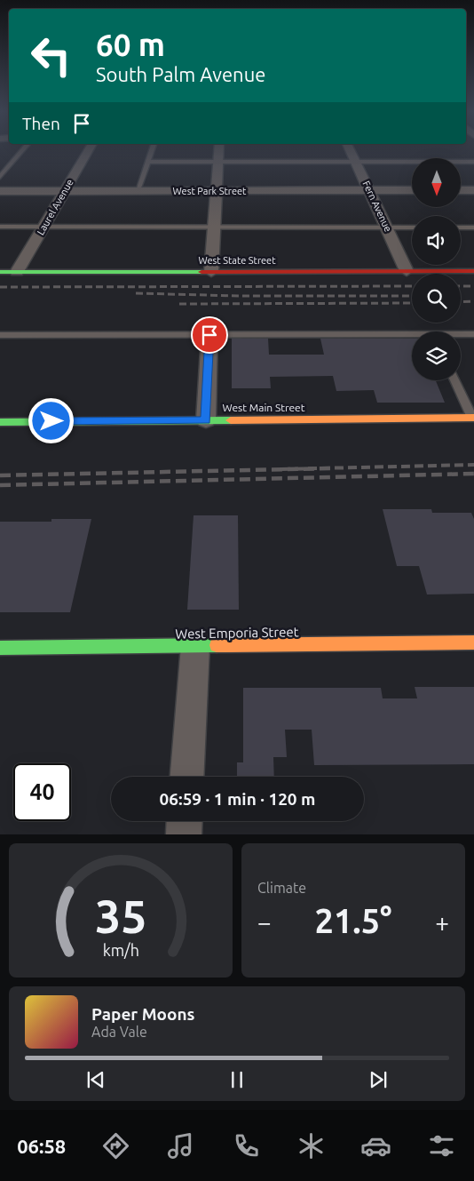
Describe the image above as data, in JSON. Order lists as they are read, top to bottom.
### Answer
{
  "streets": {
    "street": [
      "West Park Street",
      "Fern Avenue",
      "Laurel Avenue",
      "West State Street",
      "West Main Street",
      "West Emporia Street"
    ]
  },
  "crossings": [
    ["West Park Street", "Fern Avenue"],
    ["West Park Street", "Laurel Avenue"],
    ["Fern Avenue", "West State Street"],
    ["Laurel Avenue", "West State Street"]
  ],
  "north": "bottom",
  "page": {
    "turn": ["60 m", "South Palm Avenue"],
    "then": "Then",
    "limit": "40",
    "trip": "06:59 · 1 min · 120 m",
    "tile": "Climate",
    "heat": ["−", "21.5°", "+"],
    "song": ["Paper Moons", "Ada Vale"],
    "tabs": "06:58",
    "gauge": ["35", "km/h"]
  }
}
